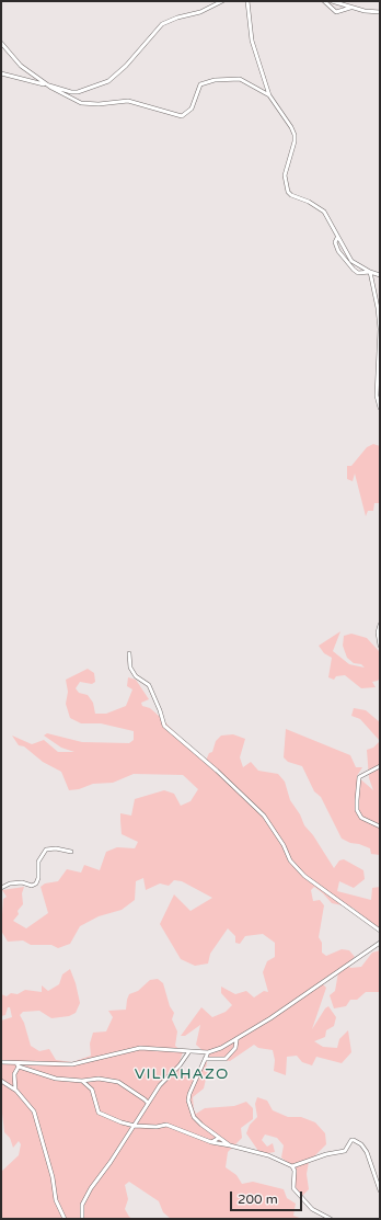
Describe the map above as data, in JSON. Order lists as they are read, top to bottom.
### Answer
{
  "districts": ["VILIAHAZO"],
  "scale_bar": "200 m"
}
